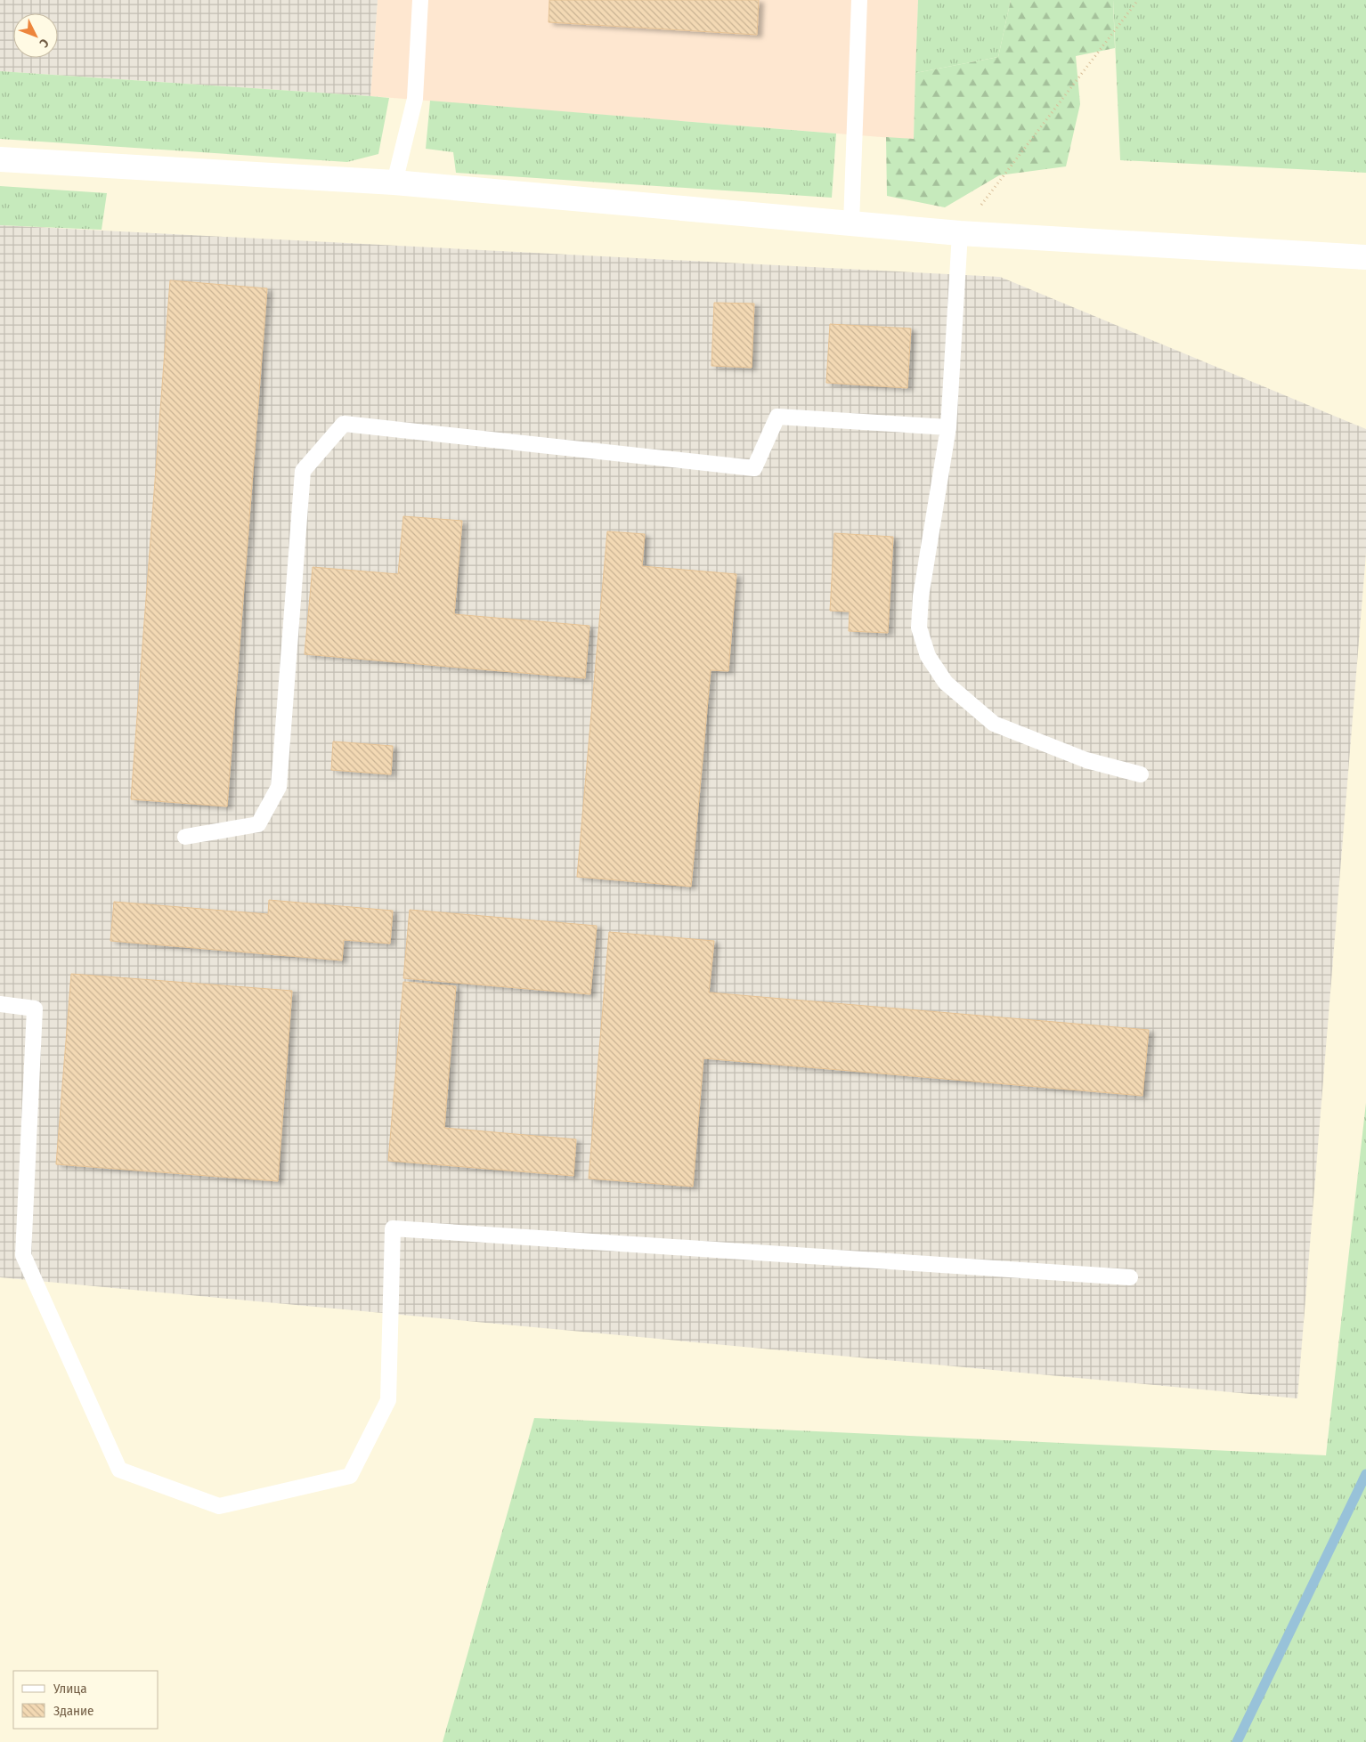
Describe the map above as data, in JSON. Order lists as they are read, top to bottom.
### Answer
{
  "legend": ["Улица", "Здание"],
  "north": "bottom right"
}
